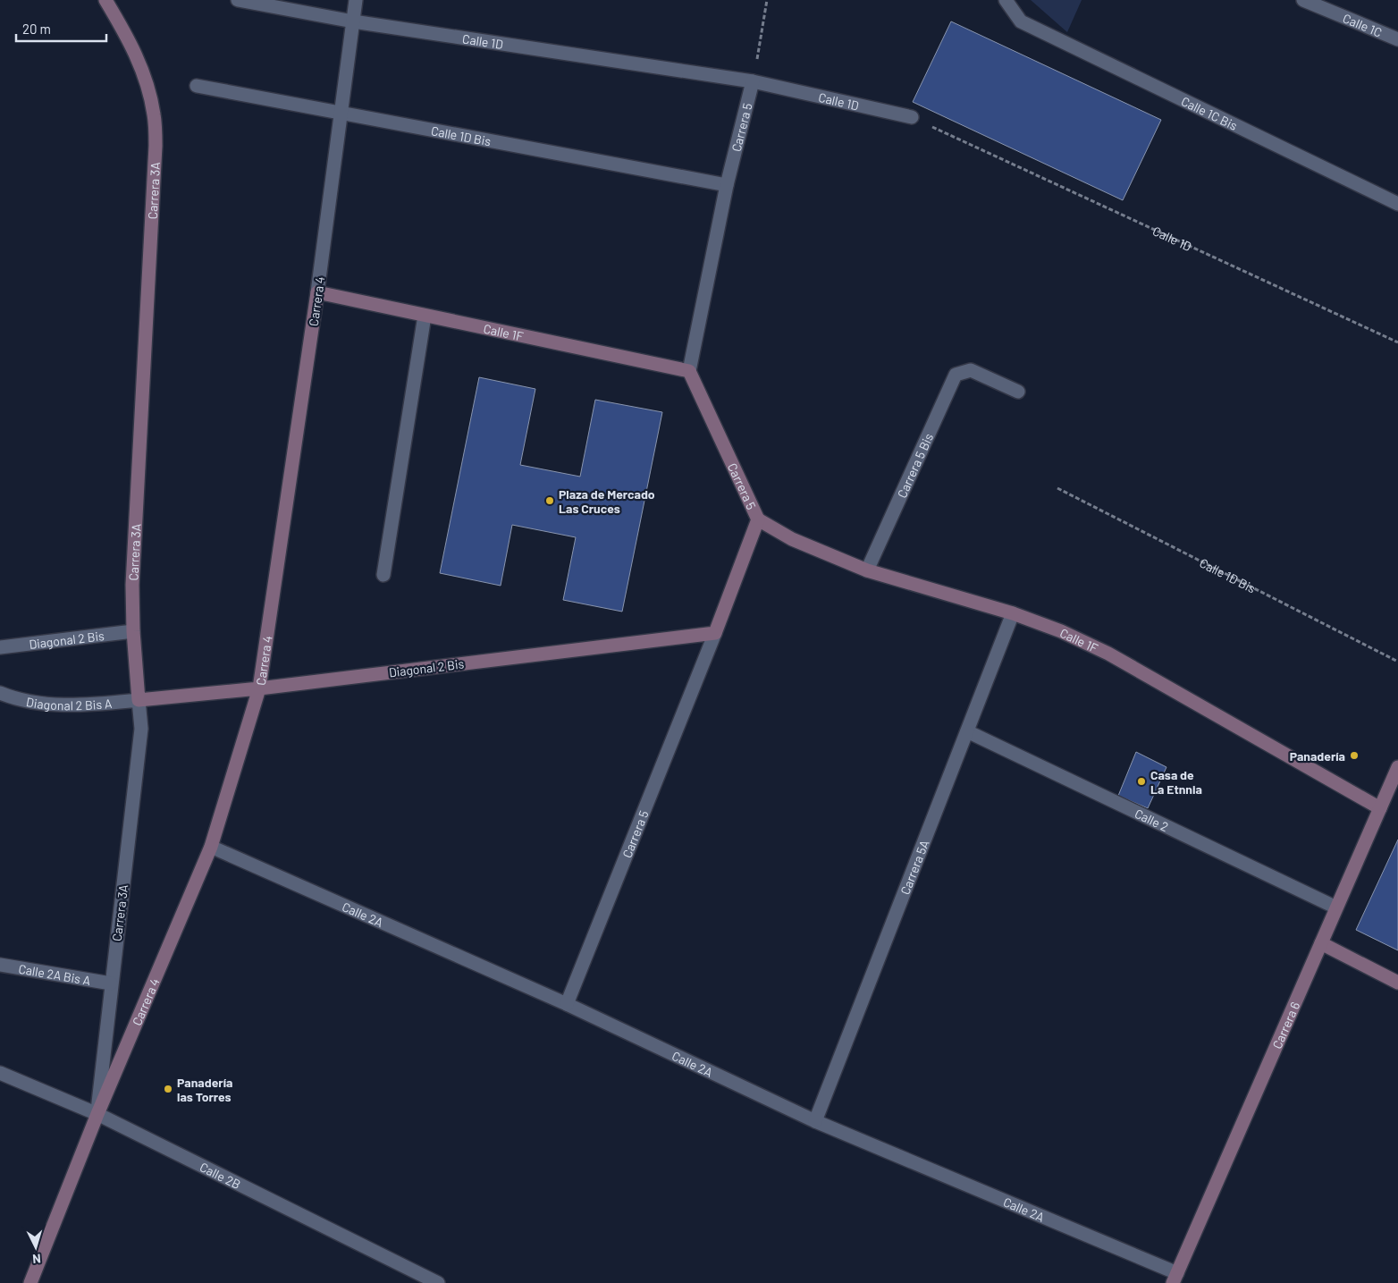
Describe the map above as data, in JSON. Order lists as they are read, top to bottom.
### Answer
{
  "streets": {
    "street": [
      "Calle 1C",
      "Calle 1D",
      "Calle 1C Bis",
      "Carrera 5",
      "Calle 1D Bis",
      "Carrera 3A",
      "Carrera 4",
      "Calle 1F",
      "Carrera 5 Bis",
      "Diagonal 2 Bis",
      "Diagonal 2 Bis A",
      "Calle 2",
      "Carrera 5A",
      "Calle 2A",
      "Calle 2A Bis A",
      "Carrera 6",
      "Calle 2B"
    ]
  },
  "crossings": [
    ["Calle 1D", "Carrera 5"],
    ["Calle 1D", "Carrera 4"],
    ["Carrera 5", "Calle 1D Bis"],
    ["Carrera 5", "Calle 1F"],
    ["Carrera 5", "Diagonal 2 Bis"],
    ["Carrera 5", "Calle 2A"],
    ["Calle 1D Bis", "Carrera 4"],
    ["Carrera 3A", "Carrera 4"],
    ["Carrera 3A", "Diagonal 2 Bis"],
    ["Carrera 3A", "Diagonal 2 Bis A"],
    ["Carrera 3A", "Calle 2A Bis A"],
    ["Carrera 3A", "Calle 2B"],
    ["Carrera 4", "Calle 1F"],
    ["Carrera 4", "Diagonal 2 Bis"],
    ["Carrera 4", "Calle 2A"],
    ["Carrera 4", "Calle 2B"],
    ["Calle 1F", "Carrera 5 Bis"],
    ["Calle 1F", "Carrera 5A"],
    ["Calle 1F", "Carrera 6"],
    ["Diagonal 2 Bis", "Diagonal 2 Bis A"],
    ["Calle 2", "Carrera 5A"],
    ["Calle 2", "Carrera 6"],
    ["Carrera 5A", "Calle 2A"],
    ["Calle 2A", "Carrera 6"]
  ],
  "places": [
    "Plaza de Mercado Las Cruces",
    "Panadería",
    "Casa de La Etnnia",
    "Panadería las Torres"
  ],
  "scale_bar": "20 m",
  "north": "bottom"
}
